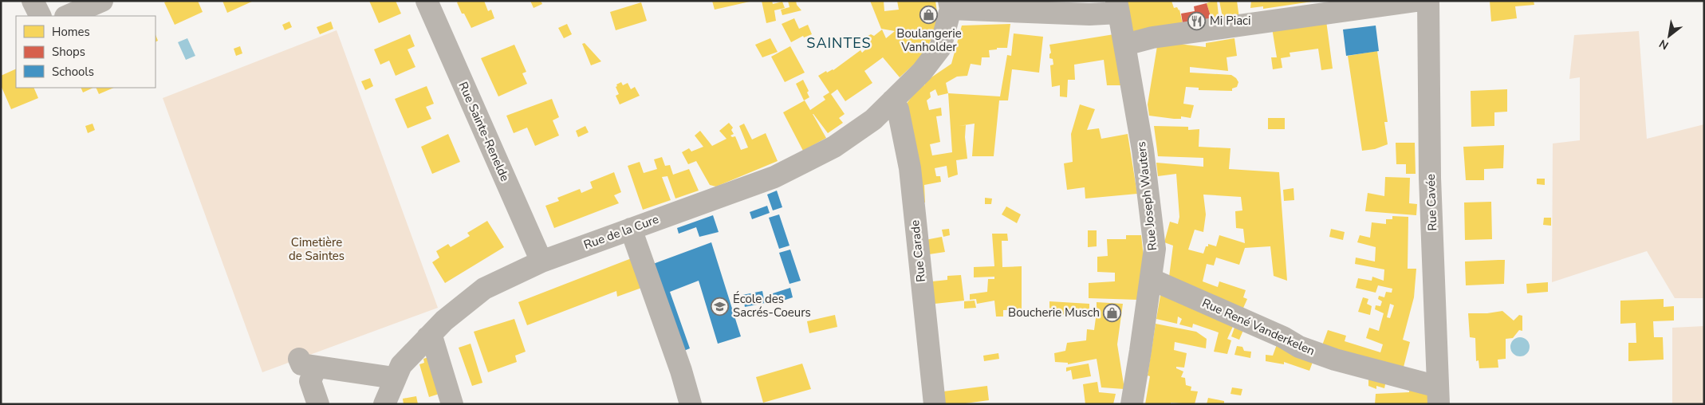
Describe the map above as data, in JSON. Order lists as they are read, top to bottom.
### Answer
{
  "streets": {
    "street": [
      "Rue Sainte-Renelde",
      "Rue Joseph Wauters",
      "Rue Cavée",
      "Rue de la Cure",
      "Rue Carade",
      "Rue René Vanderkelen"
    ]
  },
  "crossings": [
    ["Rue Sainte-Renelde", "Rue de la Cure"],
    ["Rue Joseph Wauters", "Rue René Vanderkelen"],
    ["Rue Cavée", "Rue René Vanderkelen"],
    ["Rue de la Cure", "Rue Carade"]
  ],
  "districts": ["SAINTES"],
  "parks": ["Cimetière de Saintes"],
  "places": {
    "shop": ["Boulangerie Vanholder", "Boucherie Musch"],
    "restaurant": ["Mi Piaci"],
    "school or university": ["École des Sacrés-Coeurs"]
  },
  "legend": ["Homes", "Shops", "Schools"],
  "north": "bottom left"
}
